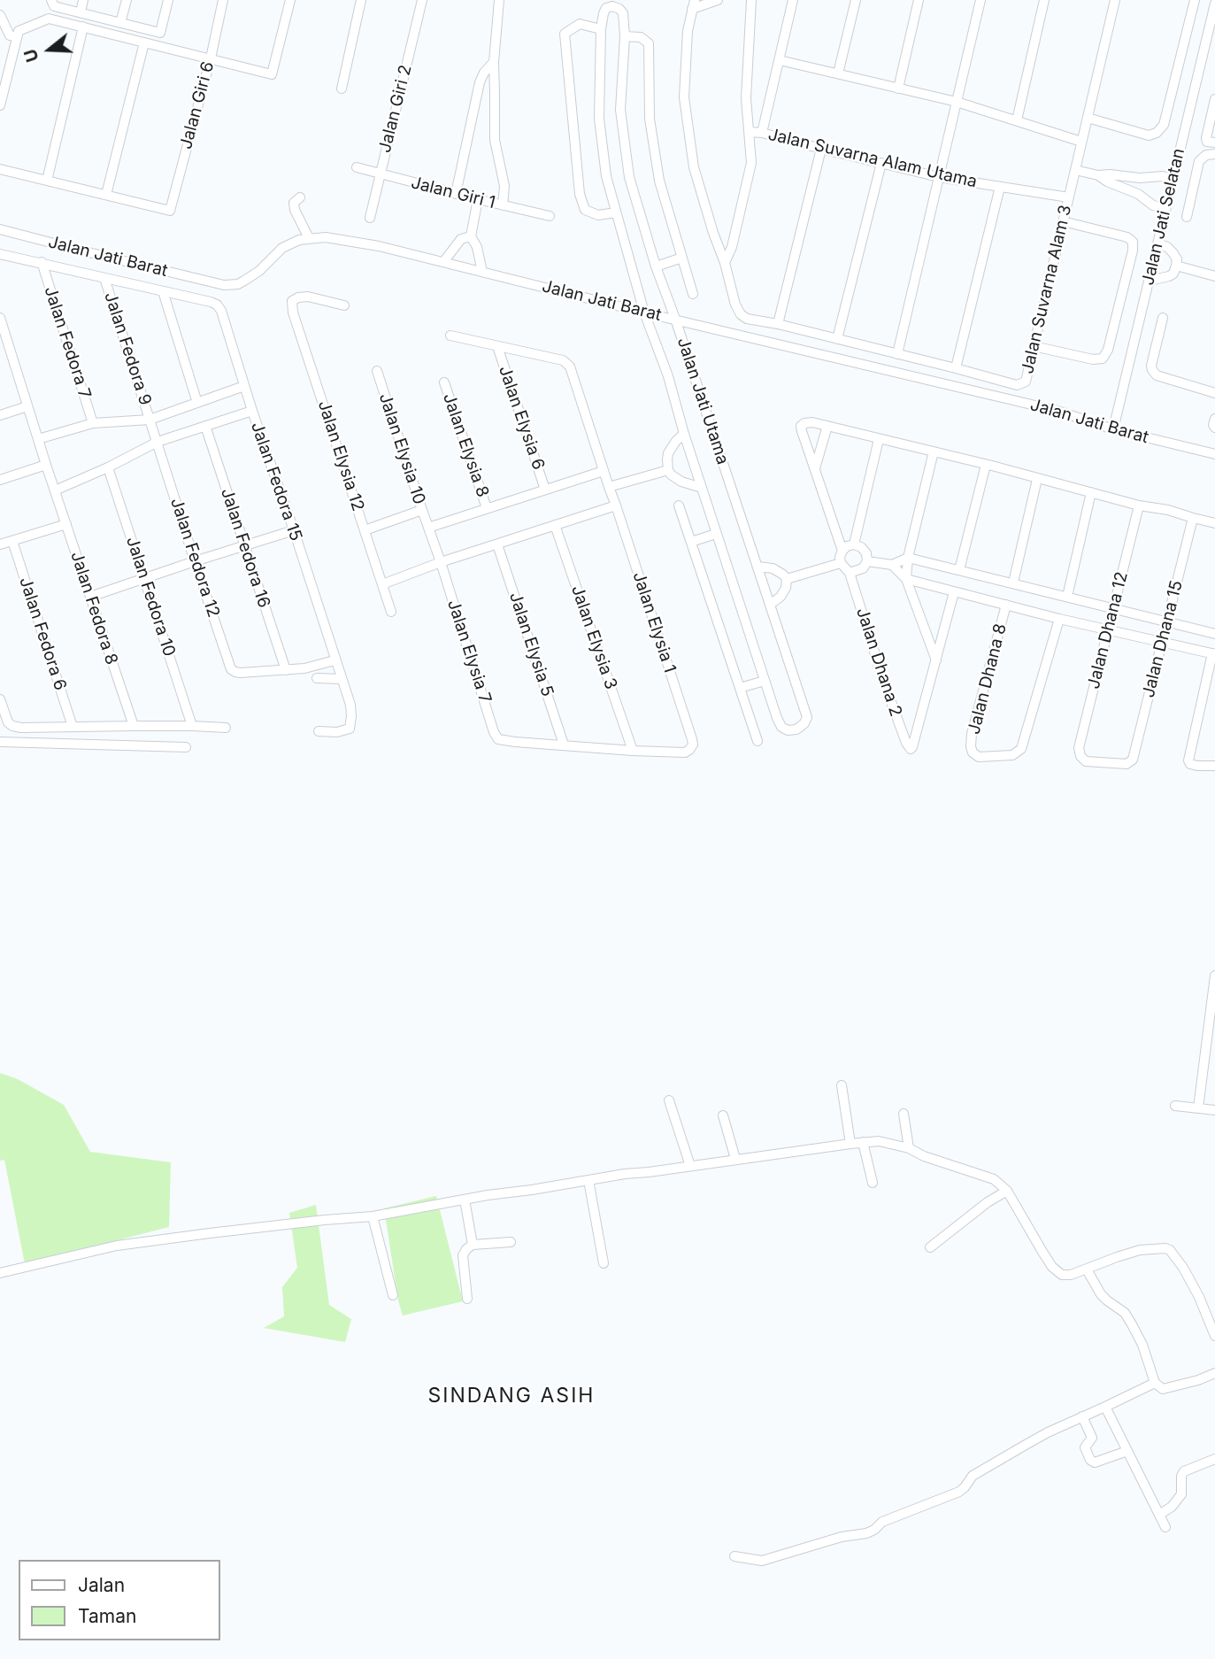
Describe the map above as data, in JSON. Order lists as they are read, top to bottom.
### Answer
{
  "streets": {
    "street": [
      "Jalan Giri 6",
      "Jalan Giri 2",
      "Jalan Suvarna Alam Utama",
      "Jalan Giri 1",
      "Jalan Jati Selatan",
      "Jalan Jati Barat",
      "Jalan Suvarna Alam 3",
      "Jalan Fedora 7",
      "Jalan Fedora 9",
      "Jalan Jati Utama",
      "Jalan Elysia 6",
      "Jalan Elysia 8",
      "Jalan Elysia 10",
      "Jalan Elysia 12",
      "Jalan Fedora 15",
      "Jalan Fedora 16",
      "Jalan Fedora 12",
      "Jalan Fedora 10",
      "Jalan Fedora 8",
      "Jalan Elysia 1",
      "Jalan Dhana 12",
      "Jalan Fedora 6",
      "Jalan Elysia 3",
      "Jalan Dhana 15",
      "Jalan Elysia 5",
      "Jalan Elysia 7",
      "Jalan Dhana 2",
      "Jalan Dhana 8"
    ]
  },
  "crossings": [
    ["Jalan Giri 2", "Jalan Giri 1"],
    ["Jalan Suvarna Alam Utama", "Jalan Suvarna Alam 3"],
    ["Jalan Jati Selatan", "Jalan Jati Barat"],
    ["Jalan Jati Barat", "Jalan Jati Utama"],
    ["Jalan Fedora 9", "Jalan Fedora 12"],
    ["Jalan Elysia 6", "Jalan Elysia 1"],
    ["Jalan Elysia 10", "Jalan Elysia 7"],
    ["Jalan Fedora 16", "Jalan Fedora 12"],
    ["Jalan Elysia 1", "Jalan Elysia 3"],
    ["Jalan Dhana 12", "Jalan Dhana 15"],
    ["Jalan Elysia 5", "Jalan Elysia 7"]
  ],
  "districts": ["SINDANG ASIH"],
  "legend": ["Jalan", "Taman"],
  "north": "left"
}
